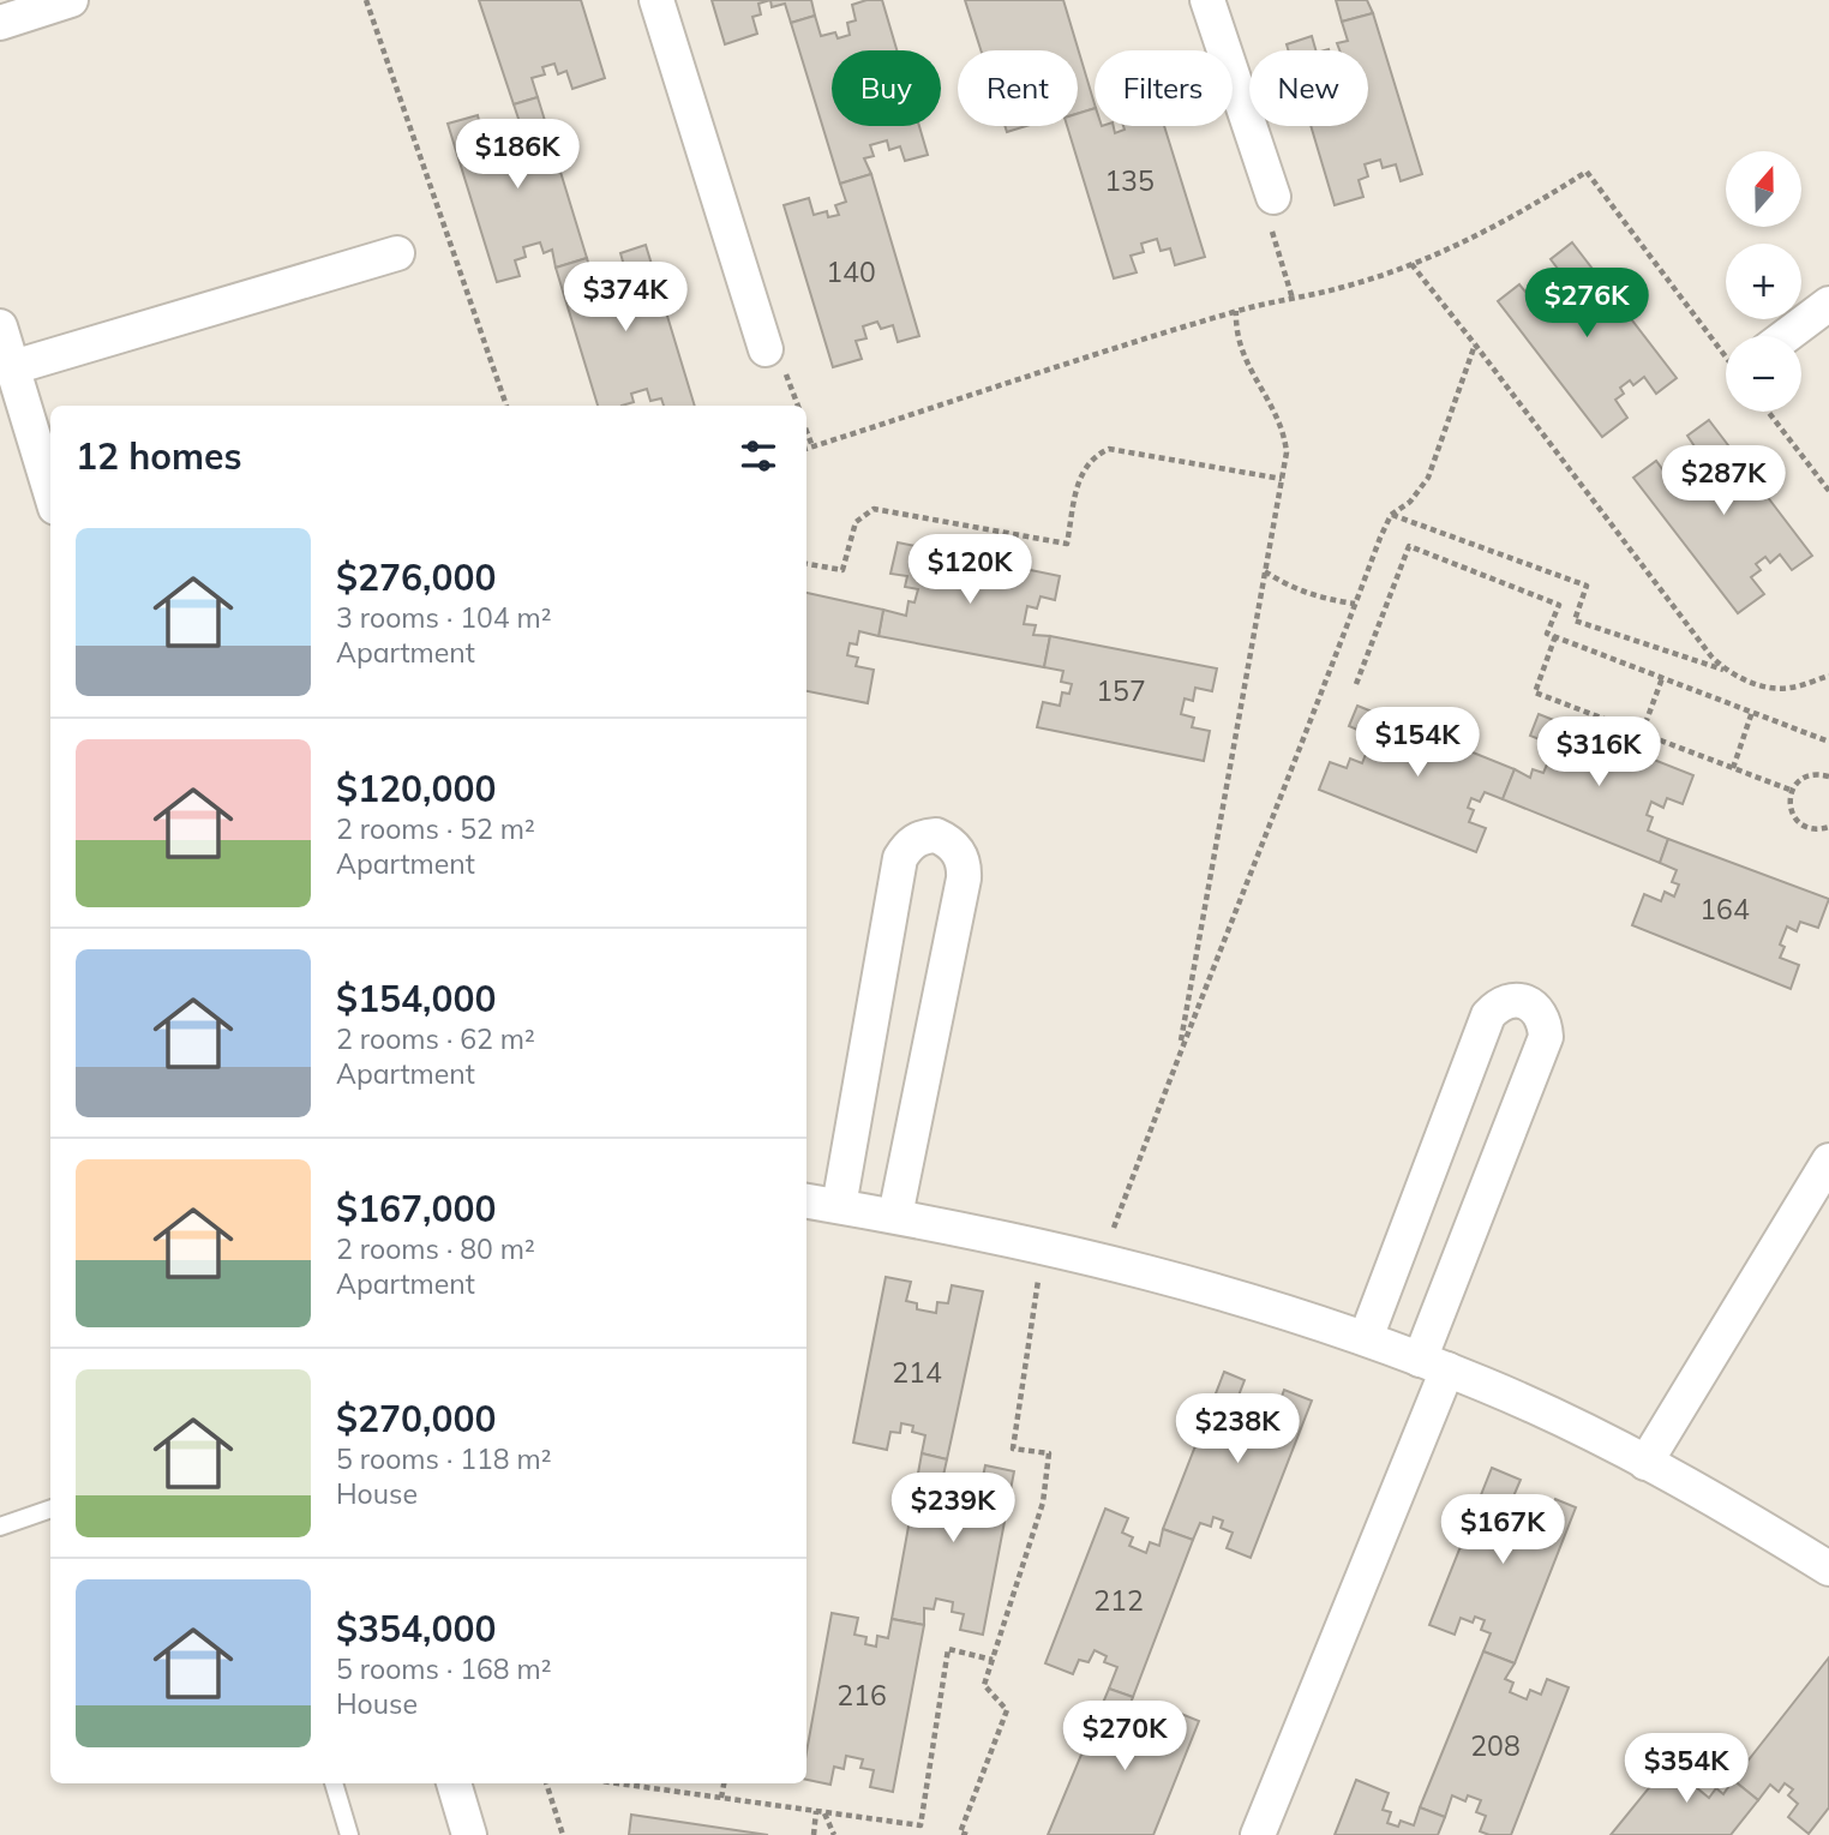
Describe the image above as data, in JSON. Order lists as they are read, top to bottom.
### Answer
{
  "house_numbers": [
    "135",
    "140",
    "157",
    "164",
    "214",
    "212",
    "216",
    "208"
  ],
  "north": "top",
  "page": {
    "chip": [
      "Buy",
      "Rent",
      "Filters",
      "New"
    ],
    "price": [
      "$186K",
      "$374K",
      "$276K",
      "$287K",
      "$120K",
      "$154K",
      "$316K",
      "$238K",
      "$239K",
      "$167K",
      "$270K",
      "$354K"
    ],
    "map_buttons": ["+", "−"],
    "heading": "12 homes",
    "list": [
      {
        "name": "$276,000",
        "note": "3 rooms · 104 m² · Apartment"
      },
      {
        "name": "$120,000",
        "note": "2 rooms · 52 m² · Apartment"
      },
      {
        "name": "$154,000",
        "note": "2 rooms · 62 m² · Apartment"
      },
      {
        "name": "$167,000",
        "note": "2 rooms · 80 m² · Apartment"
      },
      {
        "name": "$270,000",
        "note": "5 rooms · 118 m² · House"
      },
      {
        "name": "$354,000",
        "note": "5 rooms · 168 m² · House"
      }
    ]
  }
}
